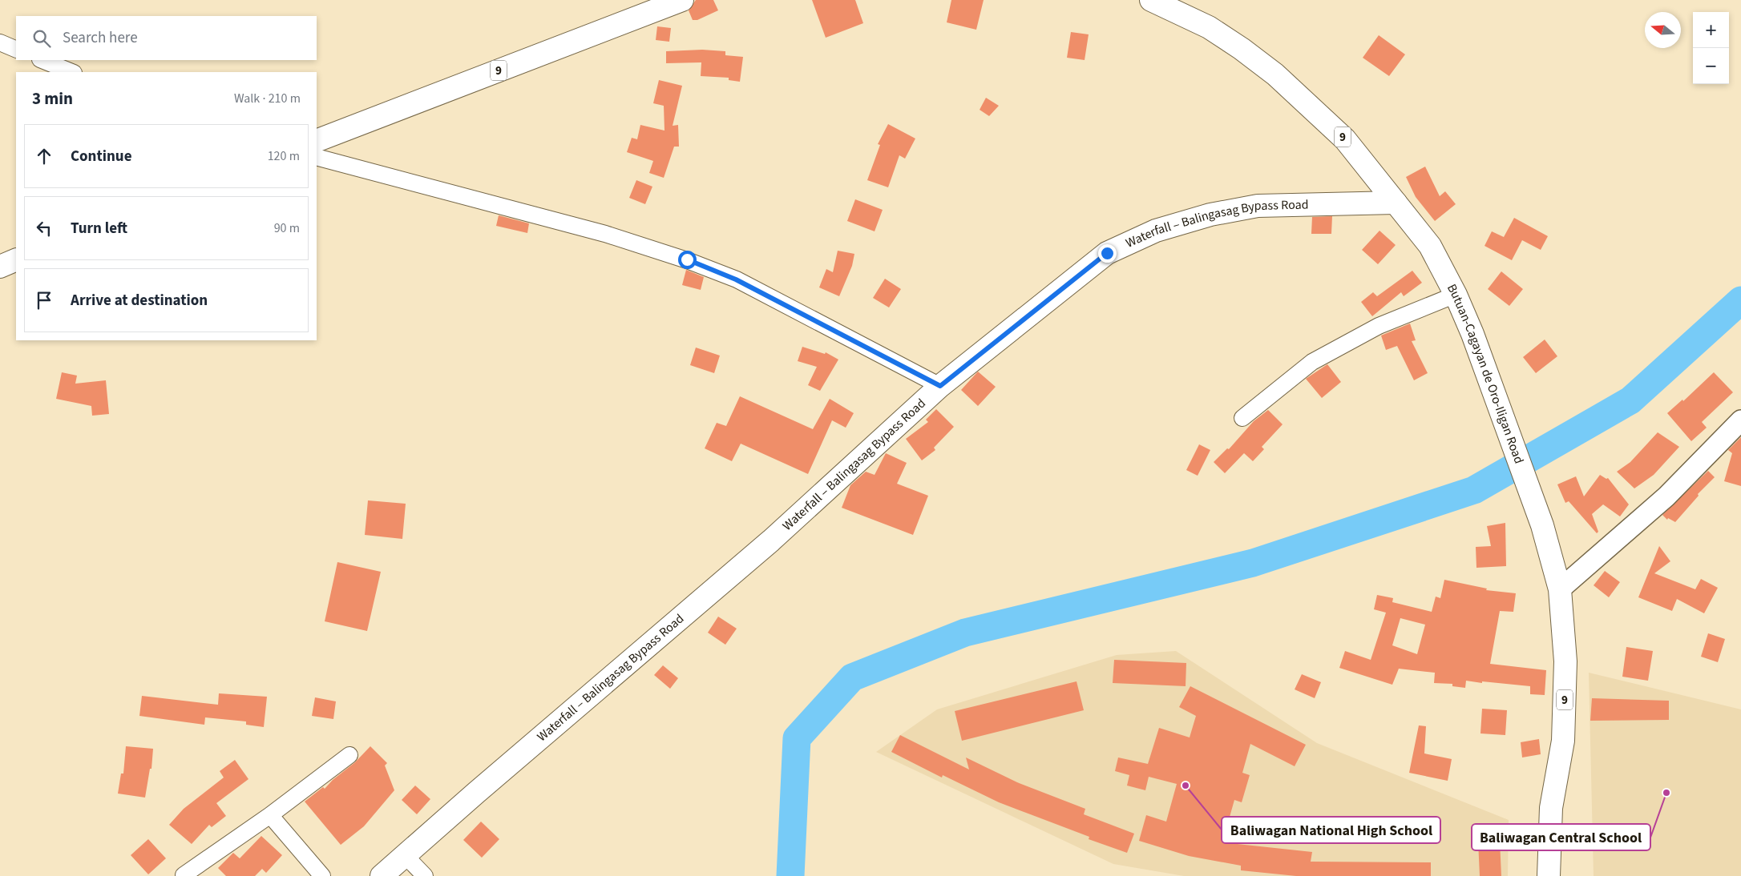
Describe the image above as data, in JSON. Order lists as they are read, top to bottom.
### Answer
{
  "streets": {
    "main road": ["9", "Waterfall ‒ Balingasag Bypass Road", "Butuan-Cagayan de Oro-Iligan Road"]
  },
  "crossings": [
    ["Waterfall ‒ Balingasag Bypass Road", "Butuan-Cagayan de Oro-Iligan Road"]
  ],
  "places": ["Baliwagan National High School", "Baliwagan Central School"],
  "north": "left",
  "page": {
    "map_buttons": ["+", "−"],
    "search": "Search here",
    "heading": ["3 min", "Walk · 210 m"],
    "list": [
      ["Continue", "120 m"],
      ["Turn left", "90 m"],
      "Arrive at destination"
    ]
  }
}
